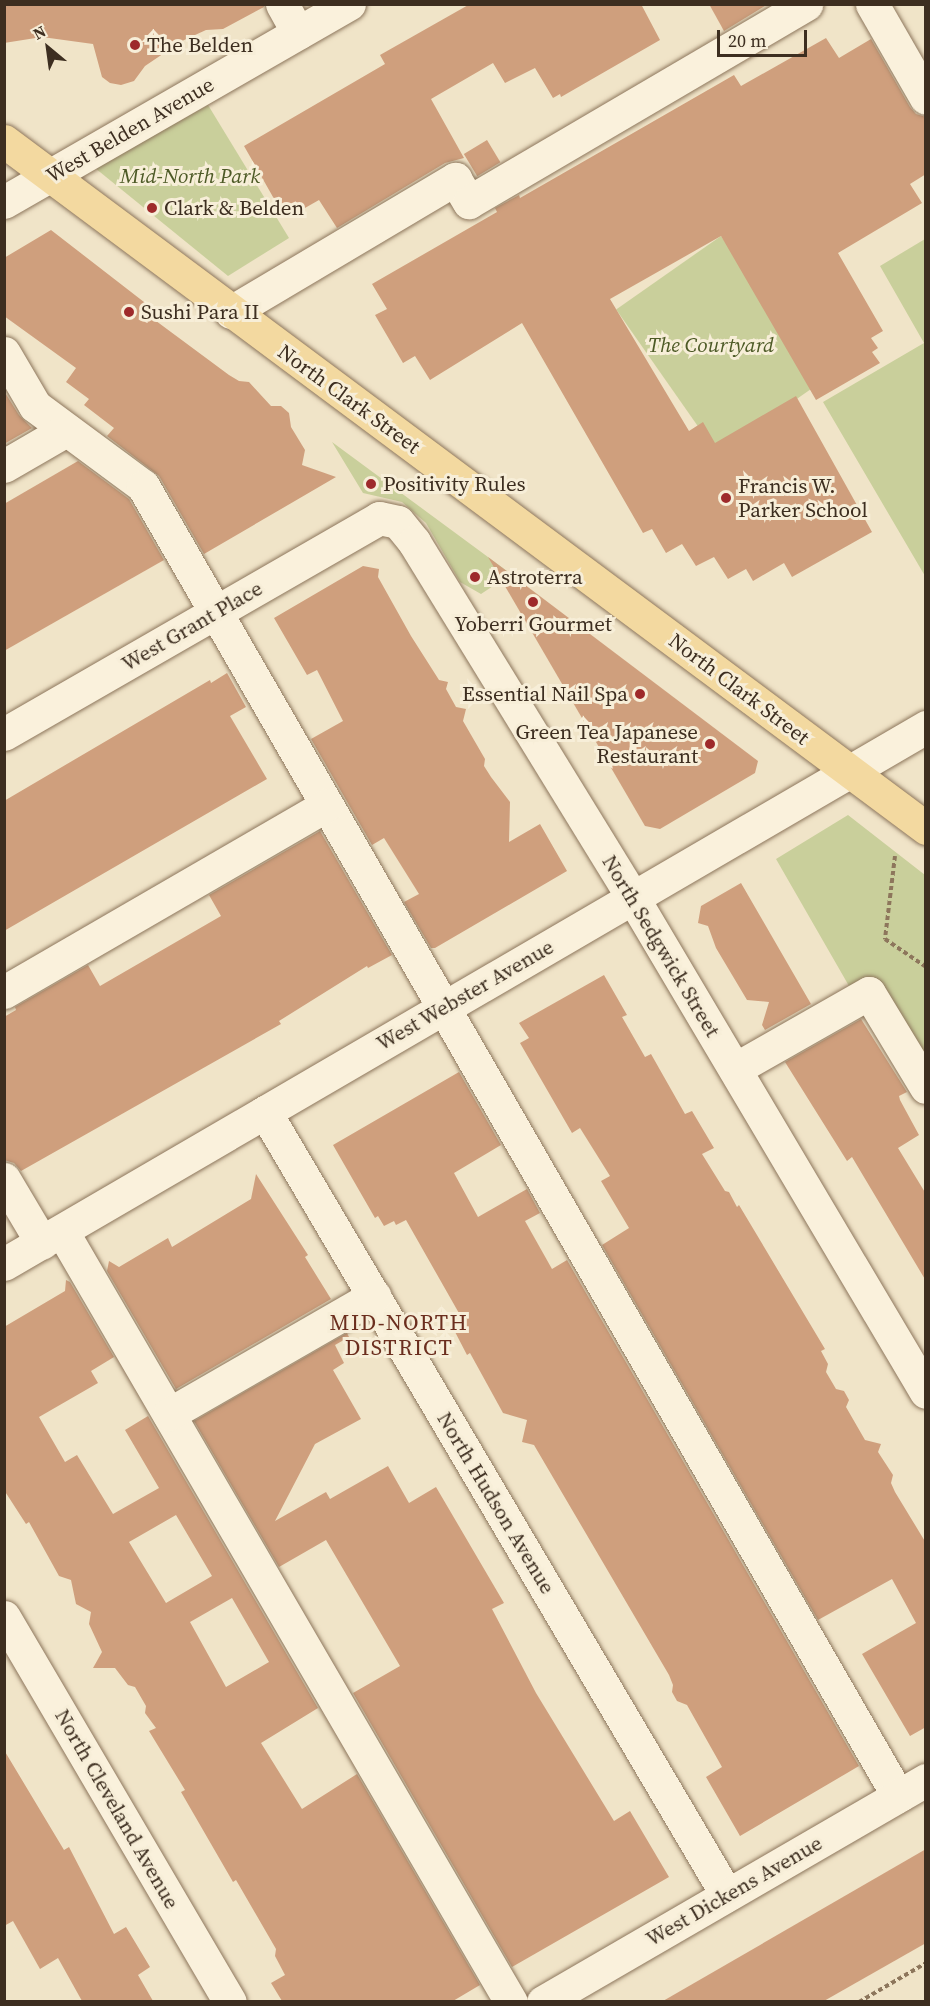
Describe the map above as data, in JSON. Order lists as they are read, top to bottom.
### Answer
{
  "streets": {
    "main road": ["North Clark Street"],
    "street": [
      "West Belden Avenue",
      "West Grant Place",
      "North Sedgwick Street",
      "West Webster Avenue",
      "North Hudson Avenue",
      "North Cleveland Avenue",
      "West Dickens Avenue"
    ]
  },
  "crossings": [
    ["West Belden Avenue", "North Clark Street"],
    ["North Clark Street", "West Webster Avenue"],
    ["West Grant Place", "North Sedgwick Street"],
    ["North Sedgwick Street", "West Webster Avenue"],
    ["West Webster Avenue", "North Hudson Avenue"],
    ["North Hudson Avenue", "West Dickens Avenue"]
  ],
  "districts": ["MID-NORTH DISTRICT"],
  "parks": ["Mid-North Park", "The Courtyard"],
  "places": [
    "The Belden",
    "Clark & Belden",
    "Sushi Para II",
    "Positivity Rules",
    "Francis W. Parker School",
    "Astroterra",
    "Yoberri Gourmet",
    "Essential Nail Spa",
    "Green Tea Japanese Restaurant"
  ],
  "scale_bar": "20 m",
  "north": "top left"
}
